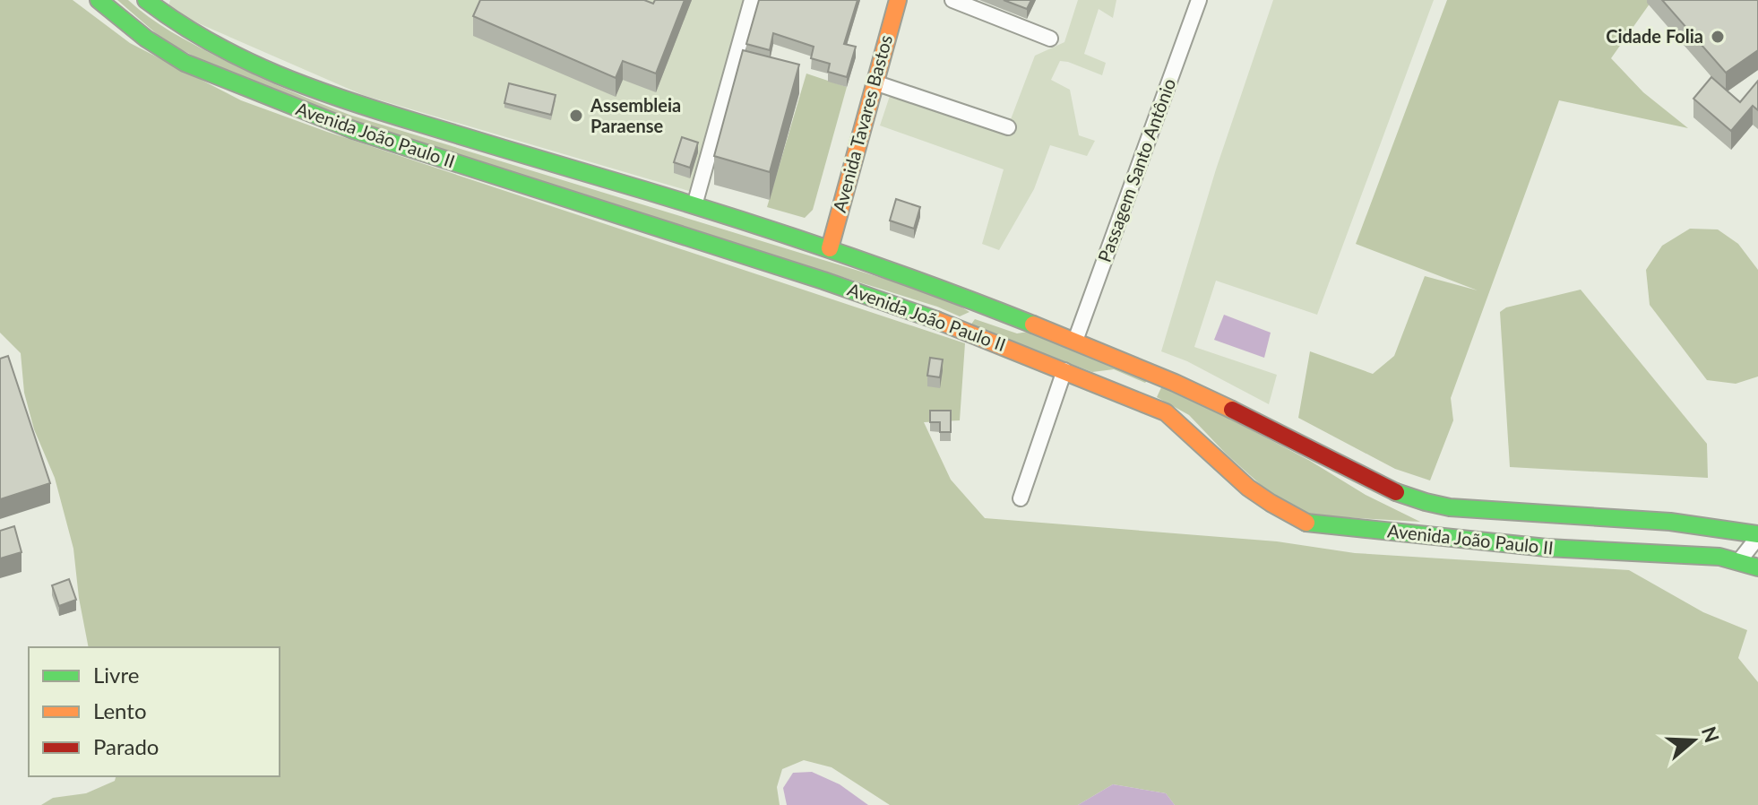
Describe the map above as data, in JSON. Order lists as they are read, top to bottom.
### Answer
{
  "streets": {
    "main road": ["Avenida Tavares Bastos", "Avenida João Paulo II"],
    "street": ["Passagem Santo Antônio"]
  },
  "crossings": [
    ["Avenida Tavares Bastos", "Avenida João Paulo II"],
    ["Avenida João Paulo II", "Passagem Santo Antônio"]
  ],
  "places": ["Cidade Folia", "Assembleia Paraense"],
  "legend": ["Livre", "Lento", "Parado"],
  "north": "right"
}
